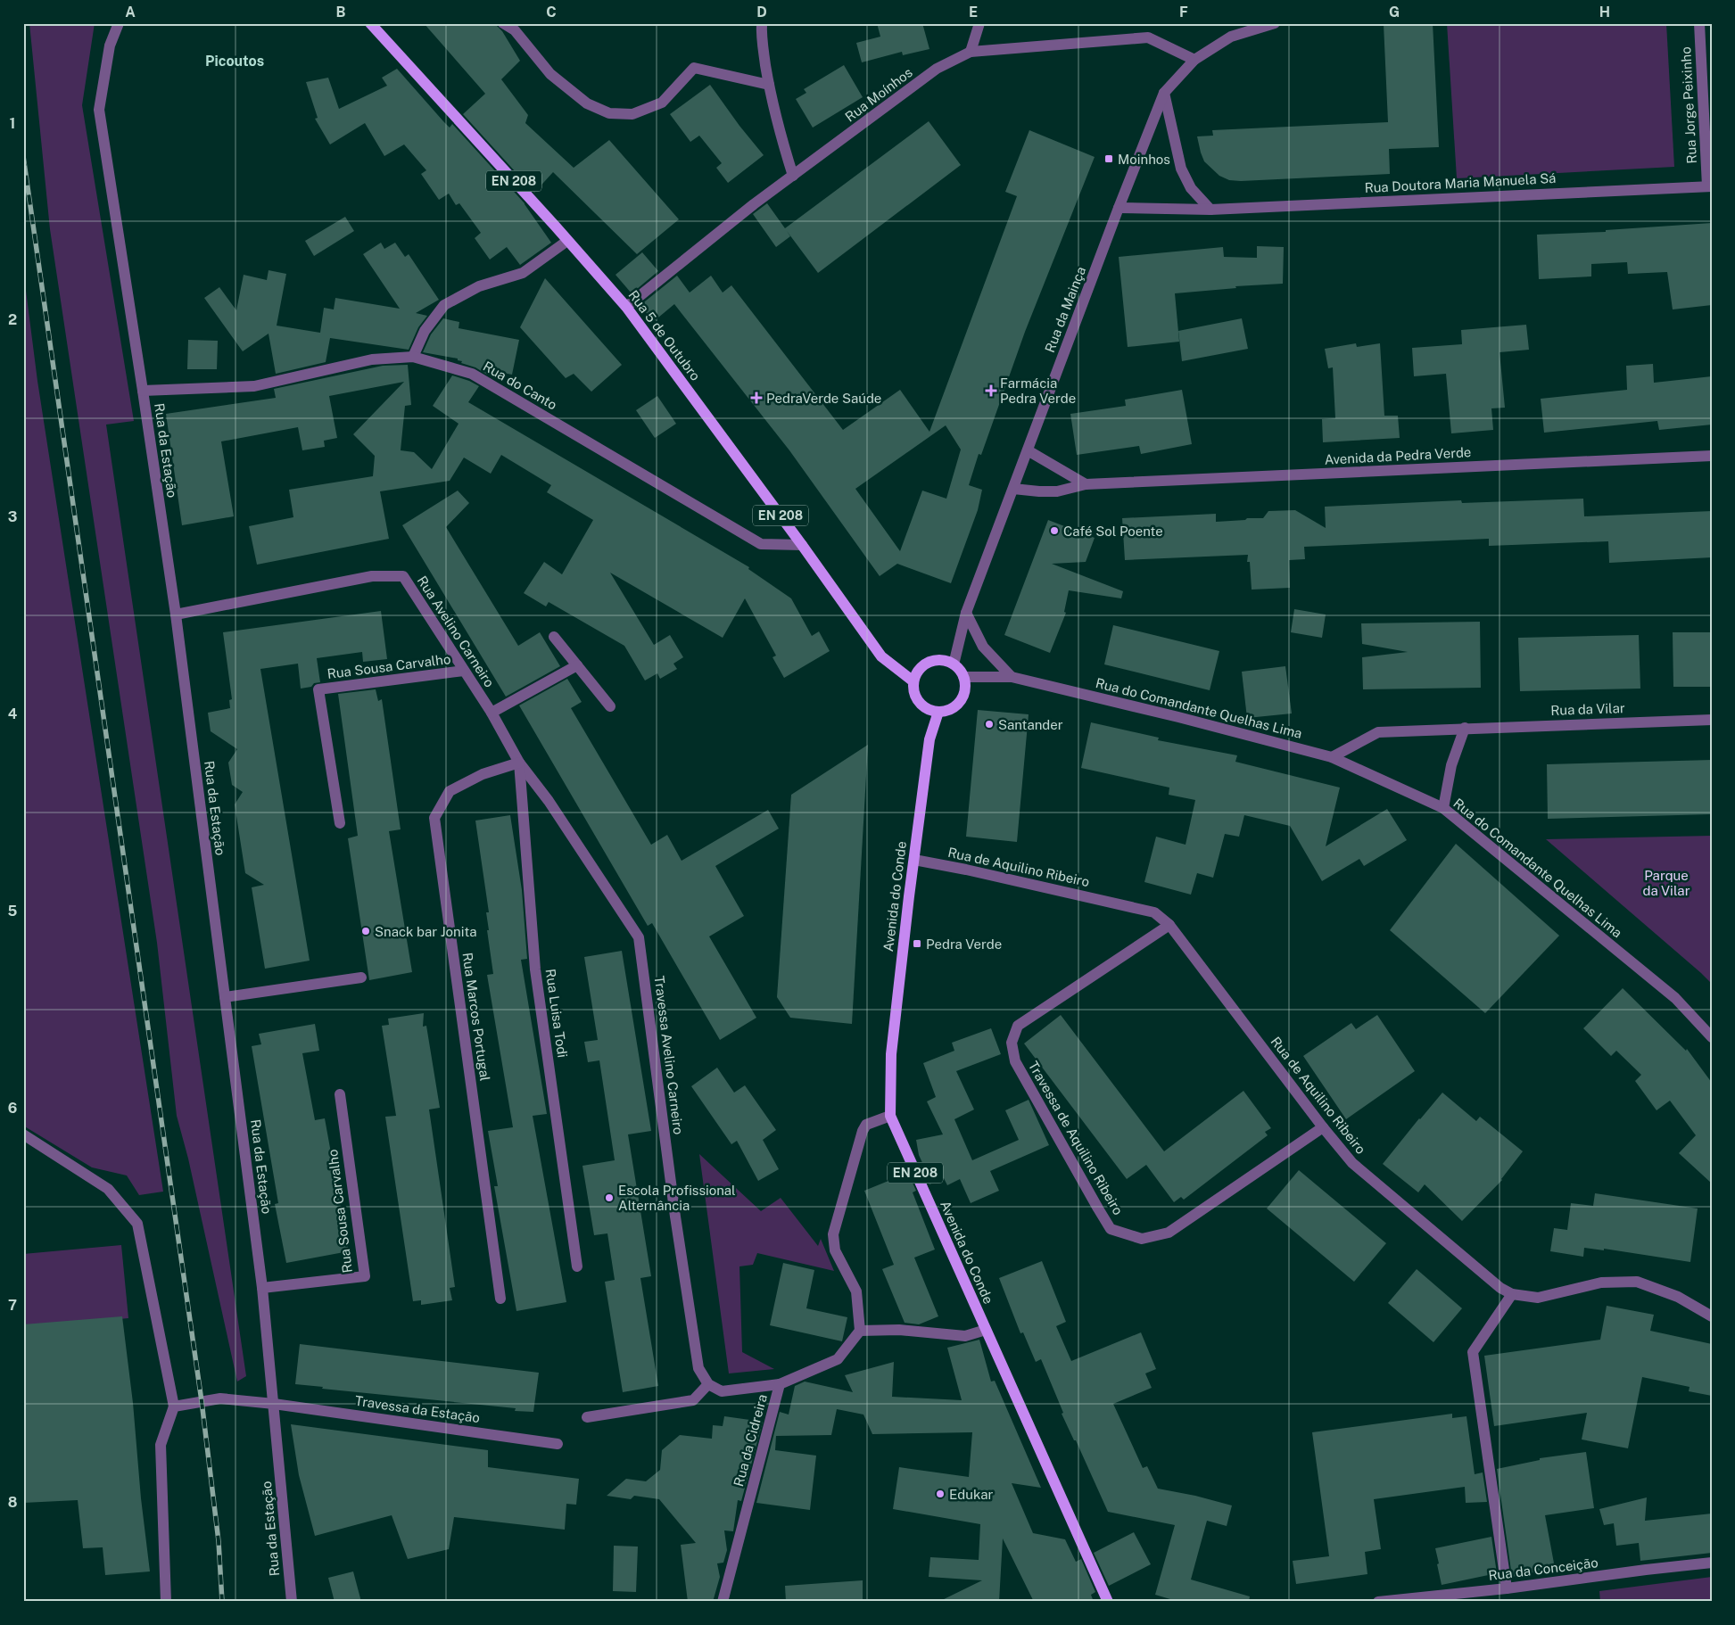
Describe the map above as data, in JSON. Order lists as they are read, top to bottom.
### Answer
{
  "streets": {
    "main road": ["EN 208", "Rua 5 de Outubro", "Avenida do Conde"],
    "street": [
      "Rua Moínhos",
      "Rua Jorge Peixinho",
      "Rua Doutora Maria Manuela Sá",
      "Rua da Mainça",
      "Rua do Canto",
      "Rua da Estação",
      "Avenida da Pedra Verde",
      "Rua Avelino Carneiro",
      "Rua Sousa Carvalho",
      "Rua do Comandante Quelhas Lima",
      "Rua da Vilar",
      "Rua de Aquilino Ribeiro",
      "Rua Luisa Todi",
      "Rua Marcos Portugal",
      "Travessa Avelino Carneiro",
      "Travessa de Aquilino Ribeiro",
      "Travessa da Estação",
      "Rua da Cidreira",
      "Rua da Conceição"
    ]
  },
  "crossings": [
    ["Rua Moínhos", "Rua da Mainça"],
    ["Rua Moínhos", "Rua 5 de Outubro"],
    ["Rua Jorge Peixinho", "Rua Doutora Maria Manuela Sá"],
    ["Rua Doutora Maria Manuela Sá", "Rua da Mainça"],
    ["Rua da Mainça", "Rua 5 de Outubro"],
    ["Rua da Mainça", "Avenida da Pedra Verde"],
    ["Rua da Mainça", "Rua do Comandante Quelhas Lima"],
    ["Rua da Mainça", "Avenida do Conde"],
    ["Rua 5 de Outubro", "Rua do Canto"],
    ["Rua 5 de Outubro", "Rua do Comandante Quelhas Lima"],
    ["Rua 5 de Outubro", "Avenida do Conde"],
    ["Rua do Canto", "Rua da Estação"],
    ["Rua da Estação", "Rua Avelino Carneiro"],
    ["Rua da Estação", "Rua Sousa Carvalho"],
    ["Rua da Estação", "Travessa da Estação"],
    ["Rua Avelino Carneiro", "Rua Sousa Carvalho"],
    ["Rua Avelino Carneiro", "Rua Luisa Todi"],
    ["Rua Avelino Carneiro", "Rua Marcos Portugal"],
    ["Rua Avelino Carneiro", "Travessa Avelino Carneiro"],
    ["Rua do Comandante Quelhas Lima", "Rua da Vilar"],
    ["Rua do Comandante Quelhas Lima", "Avenida do Conde"],
    ["Rua de Aquilino Ribeiro", "Avenida do Conde"],
    ["Rua de Aquilino Ribeiro", "Travessa de Aquilino Ribeiro"],
    ["Rua Luisa Todi", "Rua Marcos Portugal"],
    ["Rua Luisa Todi", "Travessa Avelino Carneiro"],
    ["Rua Marcos Portugal", "Travessa Avelino Carneiro"]
  ],
  "districts": ["Picoutos"],
  "parks": ["Parque da Vilar"],
  "places": {
    "transit": ["Moinhos", "Pedra Verde"],
    "health": ["Farmácia Pedra Verde", "PedraVerde Saúde"],
    "other": [
      "Café Sol Poente",
      "Santander",
      "Snack bar Jonita",
      "Escola Profissional Alternância",
      "Edukar"
    ]
  },
  "grid": {
    "columns": [
      "A",
      "B",
      "C",
      "D",
      "E",
      "F",
      "G",
      "H"
    ],
    "rows": [
      "1",
      "2",
      "3",
      "4",
      "5",
      "6",
      "7",
      "8"
    ]
  }
}
